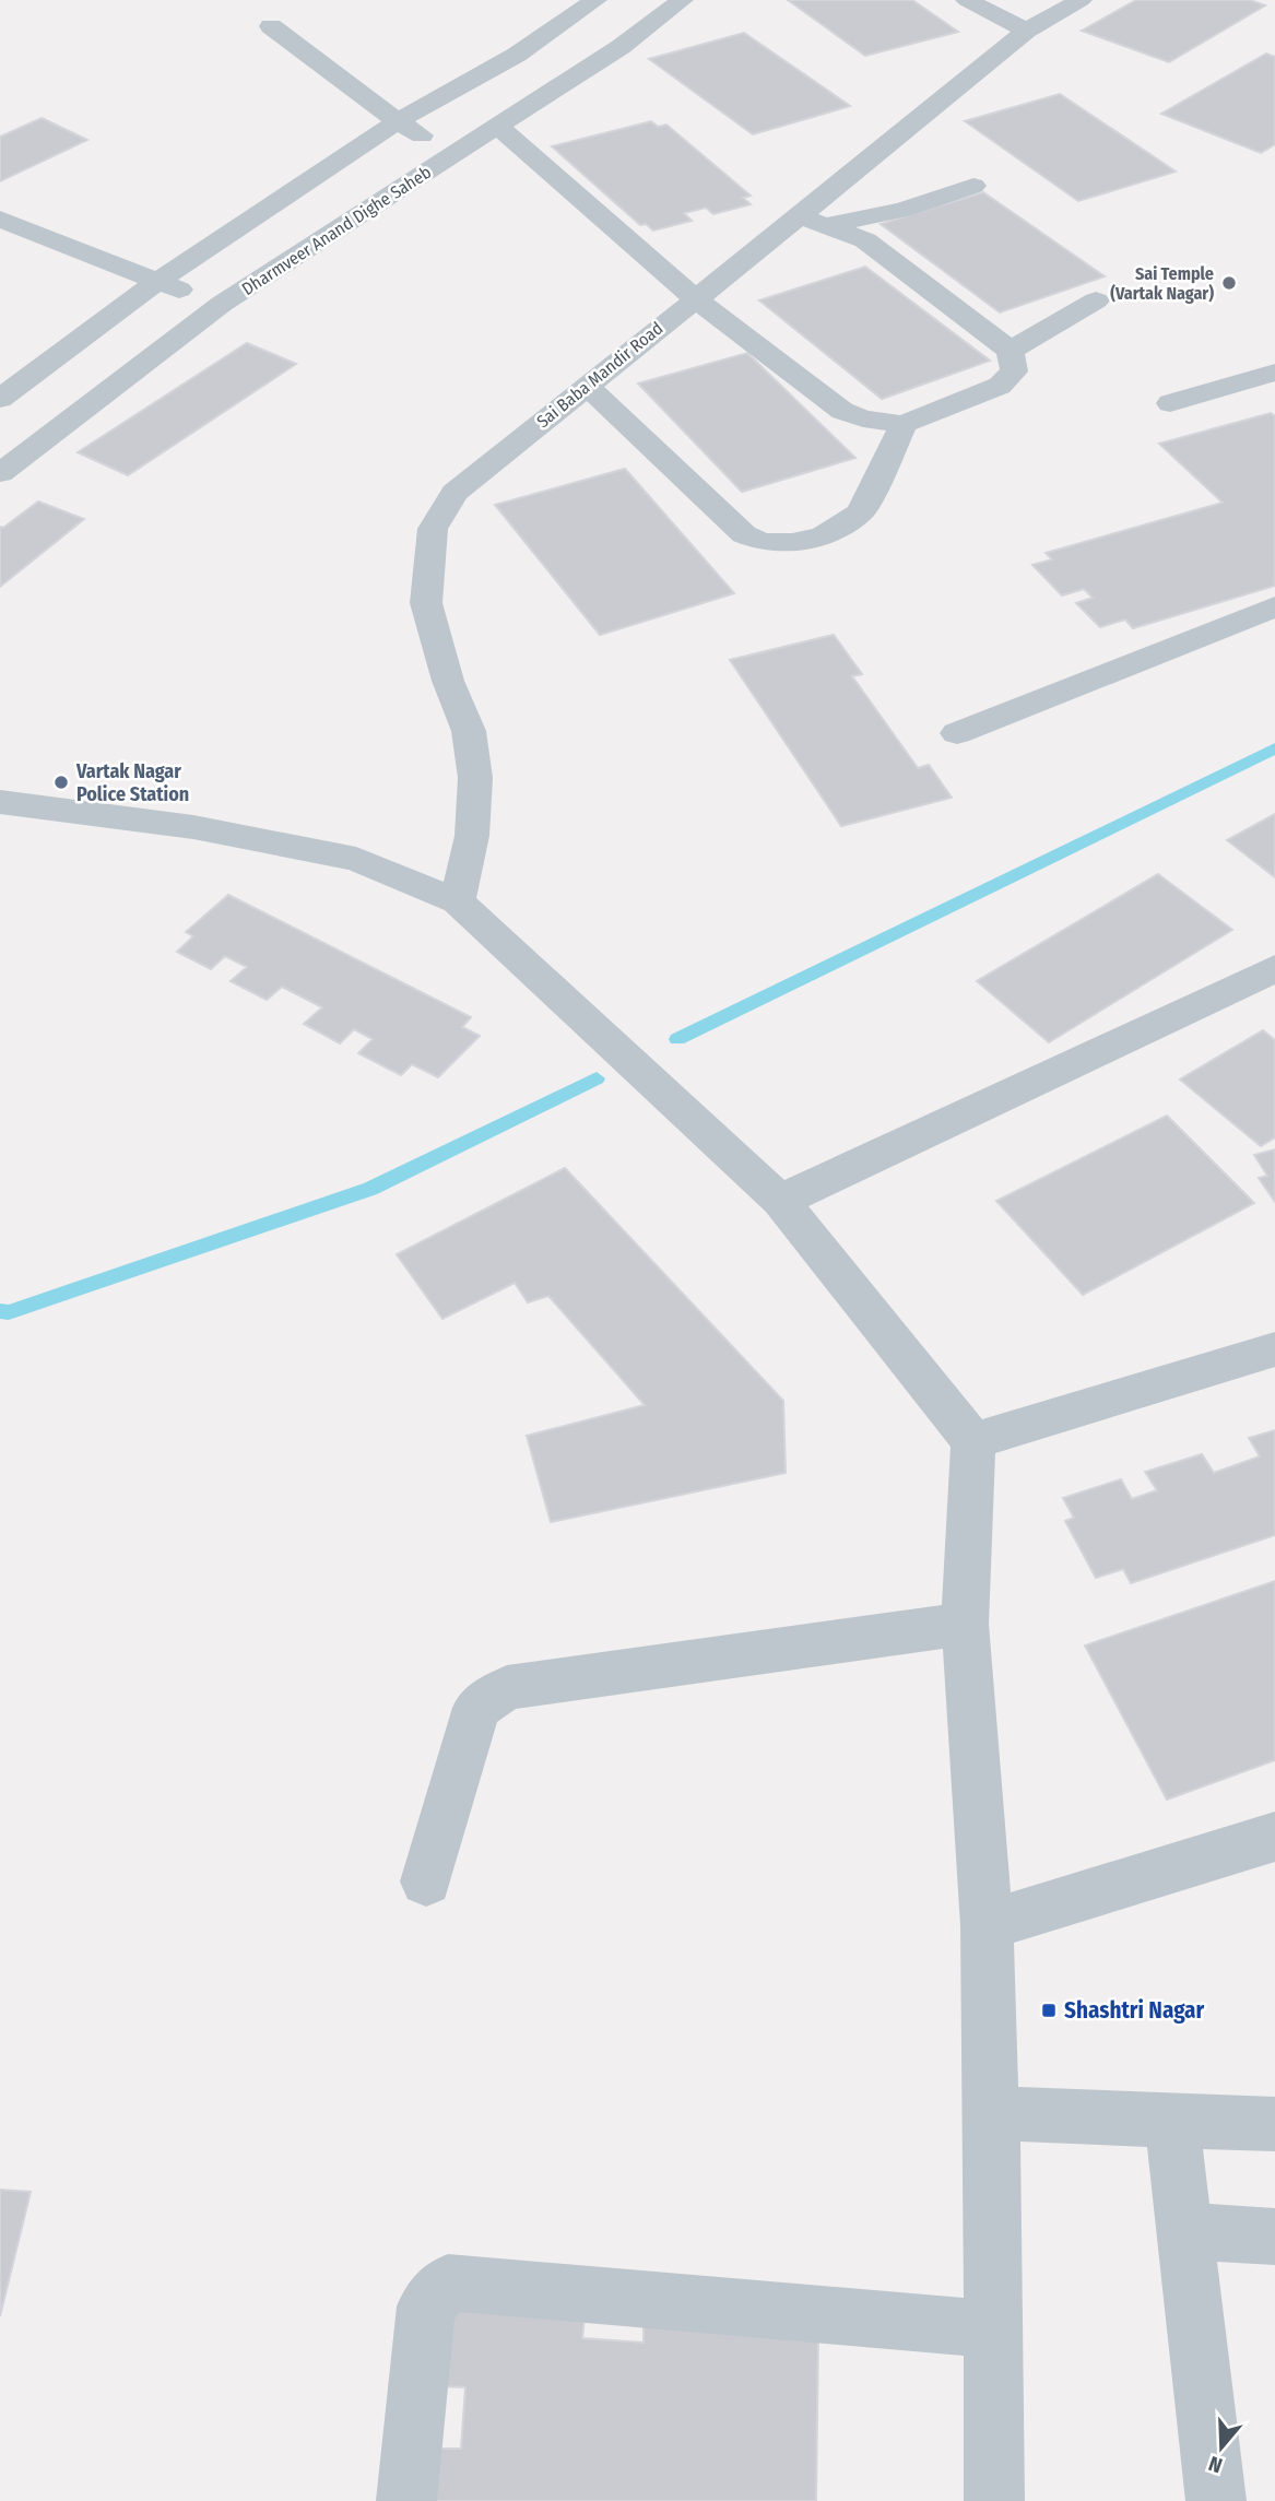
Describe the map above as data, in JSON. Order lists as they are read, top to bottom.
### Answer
{
  "streets": {
    "street": ["Dharmveer Anand Dighe Saheb", "Sai Baba Mandir Road"]
  },
  "places": {
    "other": ["Sai Temple (Vartak Nagar)", "Vartak Nagar Police Station"],
    "transit": ["Shashtri Nagar"]
  },
  "north": "bottom"
}
